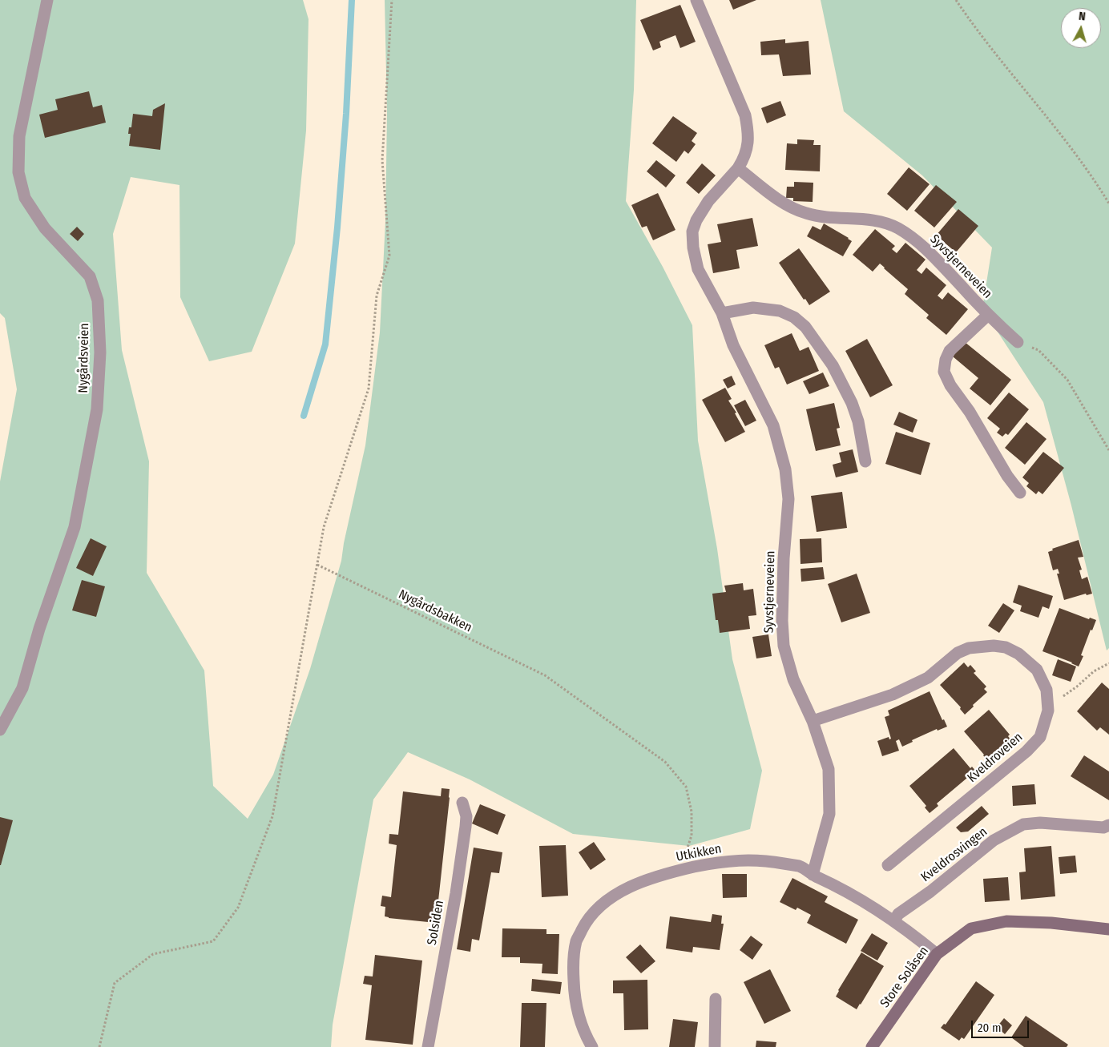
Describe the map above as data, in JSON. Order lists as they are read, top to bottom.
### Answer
{
  "streets": {
    "street": [
      "Syvstjerneveien",
      "Nygårdsveien",
      "Kveldroveien",
      "Utkikken",
      "Kveldrosvingen",
      "Solsiden",
      "Store Solåsen"
    ],
    "path": ["Nygårdsbakken"]
  },
  "crossings": [
    ["Syvstjerneveien", "Kveldroveien"],
    ["Syvstjerneveien", "Utkikken"],
    ["Nygårdsbakken", "Utkikken"],
    ["Utkikken", "Kveldrosvingen"],
    ["Utkikken", "Store Solåsen"]
  ],
  "scale_bar": "20 m",
  "north": "top"
}
